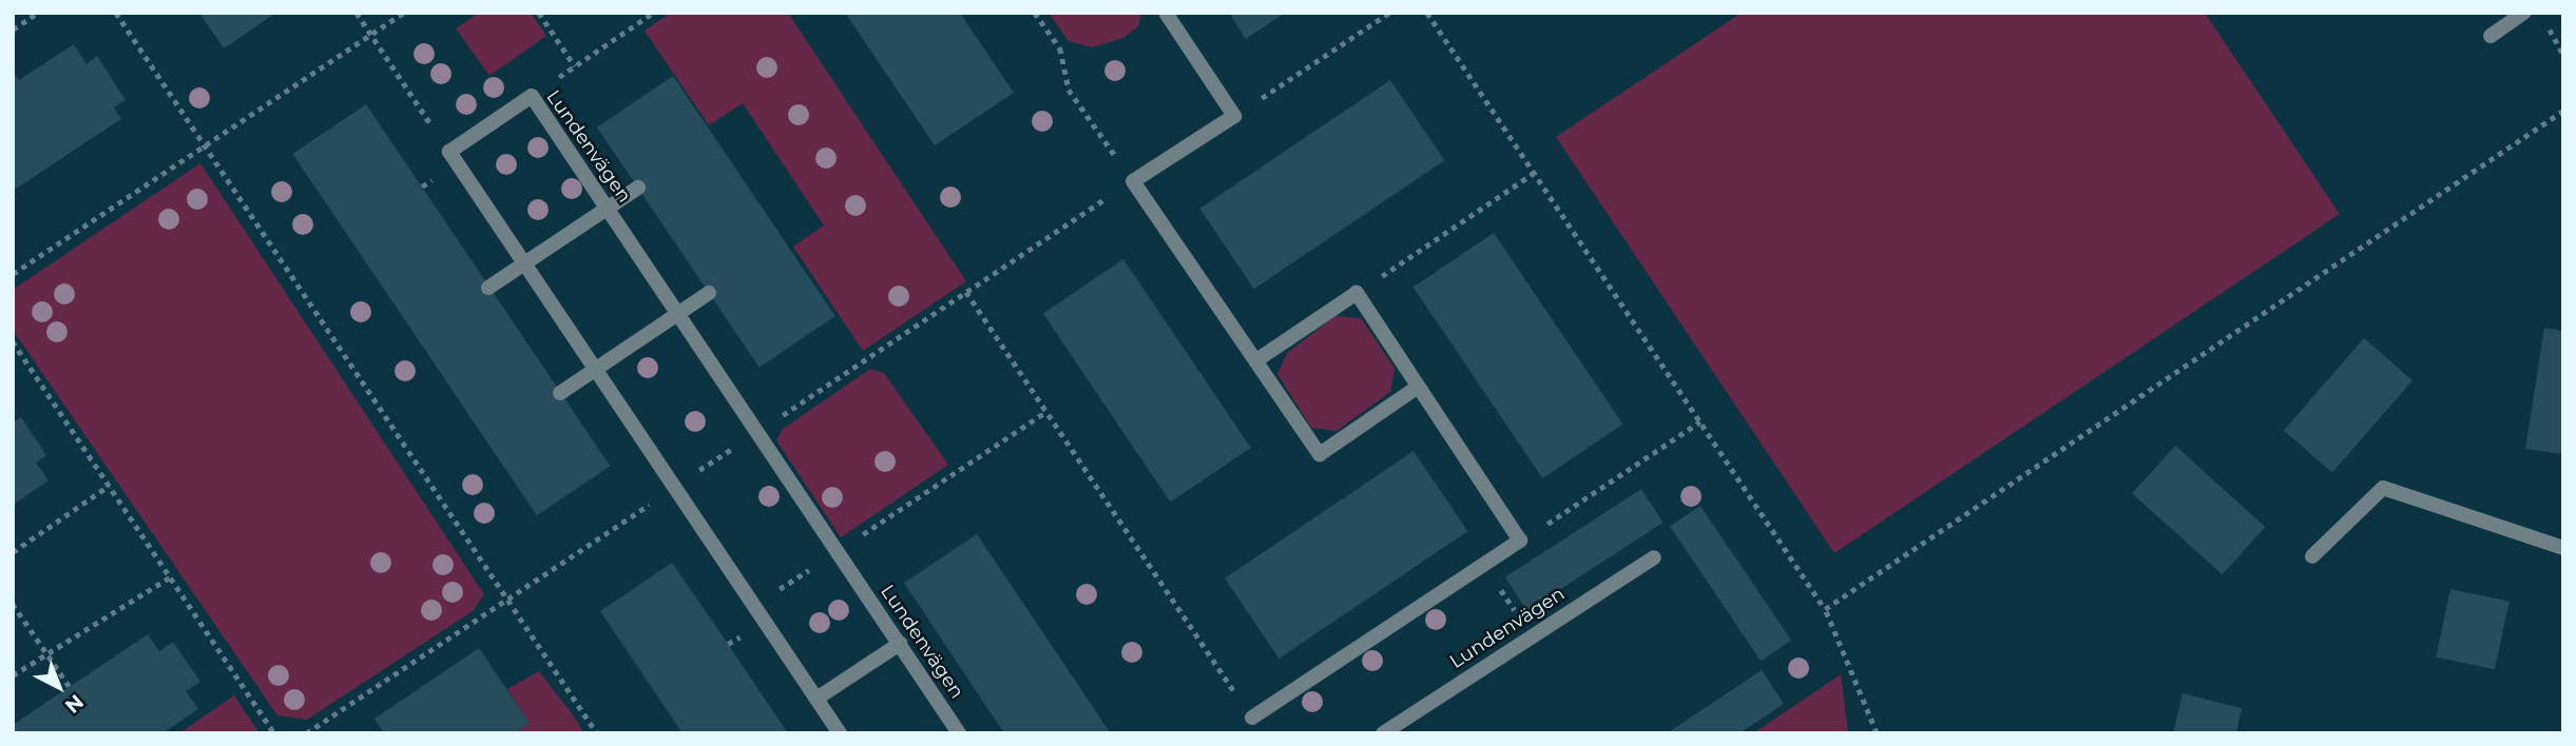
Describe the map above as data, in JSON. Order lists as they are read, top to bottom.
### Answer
{
  "streets": {
    "street": ["Lundenvägen"]
  },
  "north": "bottom right"
}
